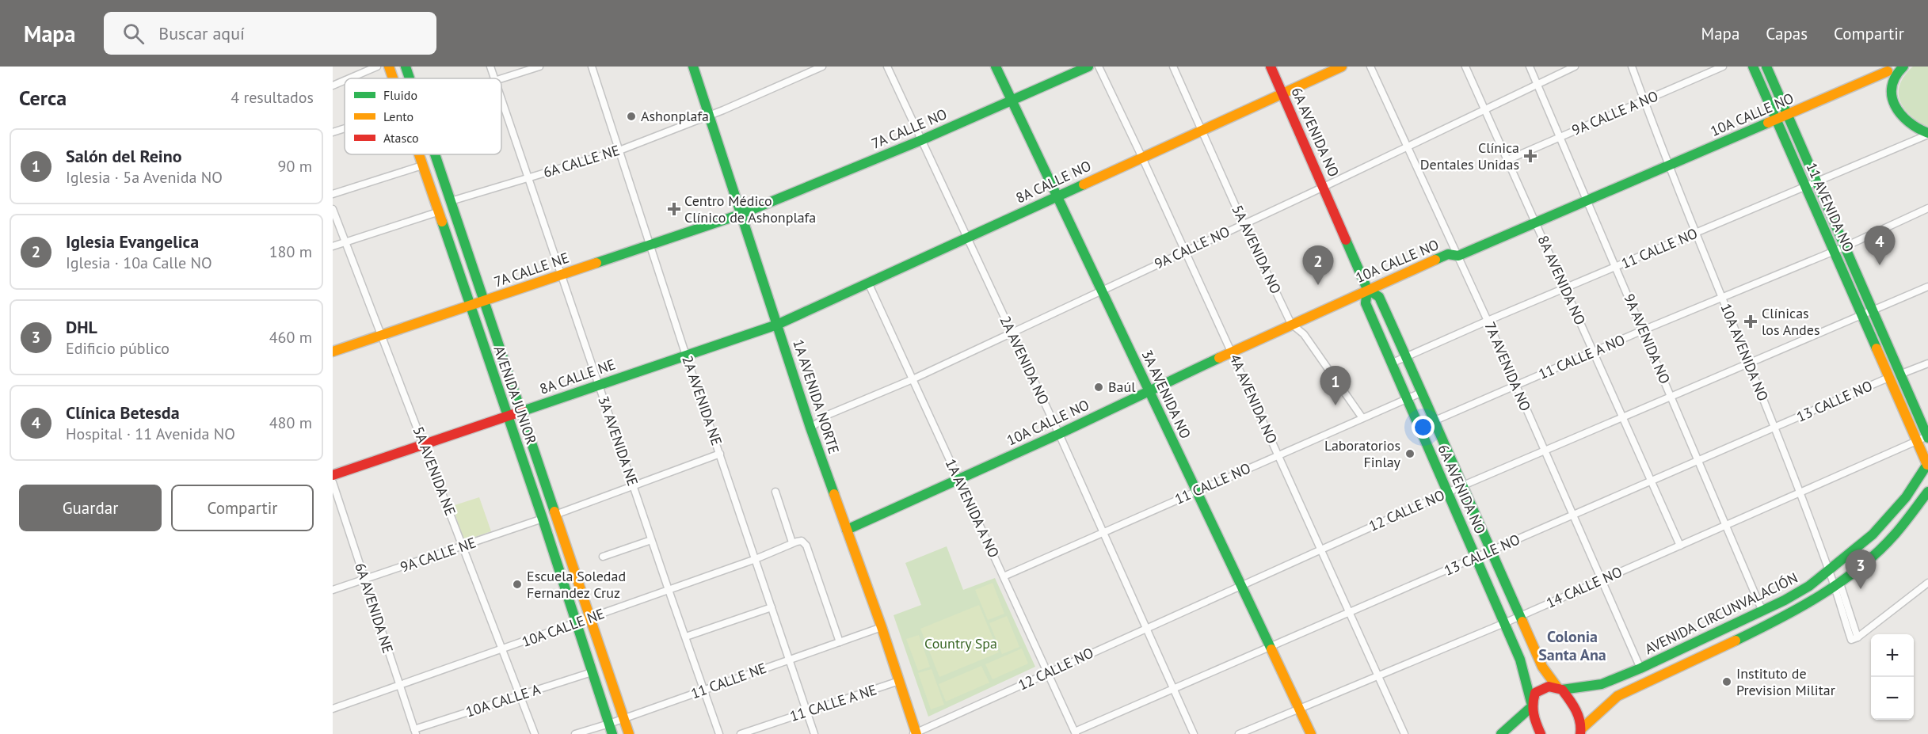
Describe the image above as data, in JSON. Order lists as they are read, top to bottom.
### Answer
{
  "streets": {
    "main road": [
      "10A CALLE NO",
      "7A CALLE NO",
      "6A AVENIDA NO",
      "8A CALLE NO",
      "11 AVENIDA NO",
      "7A CALLE NE",
      "8A CALLE NE",
      "3A AVENIDA NO",
      "AVENIDA JUNIOR",
      "1A AVENIDA NORTE",
      "AVENIDA CIRCUNVALACIÓN"
    ],
    "street": [
      "9A CALLE A NO",
      "6A CALLE NE",
      "9A CALLE NO",
      "11 CALLE NO",
      "5A AVENIDA NO",
      "8A AVENIDA NO",
      "9A AVENIDA NO",
      "10A AVENIDA NO",
      "11 CALLE A NO",
      "2A AVENIDA NO",
      "7A AVENIDA NO",
      "4A AVENIDA NO",
      "2A AVENIDA NE",
      "13 CALLE NO",
      "3A AVENIDA NE",
      "5A AVENIDA NE",
      "1A AVENIDA A NO",
      "12 CALLE NO",
      "9A CALLE NE",
      "14 CALLE NO",
      "6A AVENIDA NE",
      "10A CALLE NE",
      "11 CALLE NE",
      "10A CALLE A",
      "11 CALLE A NE"
    ]
  },
  "crossings": [
    ["9A CALLE A NO", "8A AVENIDA NO"],
    ["9A CALLE A NO", "9A AVENIDA NO"],
    ["9A CALLE A NO", "10A AVENIDA NO"],
    ["10A CALLE NO", "6A AVENIDA NO"],
    ["10A CALLE NO", "11 AVENIDA NO"],
    ["10A CALLE NO", "5A AVENIDA NO"],
    ["10A CALLE NO", "8A AVENIDA NO"],
    ["10A CALLE NO", "9A AVENIDA NO"],
    ["10A CALLE NO", "10A AVENIDA NO"],
    ["10A CALLE NO", "2A AVENIDA NO"],
    ["10A CALLE NO", "7A AVENIDA NO"],
    ["10A CALLE NO", "3A AVENIDA NO"],
    ["10A CALLE NO", "1A AVENIDA NORTE"],
    ["10A CALLE NO", "4A AVENIDA NO"],
    ["10A CALLE NO", "1A AVENIDA A NO"],
    ["7A CALLE NO", "7A CALLE NE"],
    ["7A CALLE NO", "2A AVENIDA NO"],
    ["7A CALLE NO", "3A AVENIDA NO"],
    ["7A CALLE NO", "1A AVENIDA NORTE"],
    ["6A AVENIDA NO", "8A CALLE NO"],
    ["6A AVENIDA NO", "9A CALLE NO"],
    ["6A AVENIDA NO", "11 CALLE NO"],
    ["6A AVENIDA NO", "11 CALLE A NO"],
    ["6A AVENIDA NO", "13 CALLE NO"],
    ["6A AVENIDA NO", "12 CALLE NO"],
    ["6A AVENIDA NO", "14 CALLE NO"],
    ["6A AVENIDA NO", "AVENIDA CIRCUNVALACIÓN"],
    ["6A CALLE NE", "AVENIDA JUNIOR"],
    ["6A CALLE NE", "1A AVENIDA NORTE"],
    ["6A CALLE NE", "2A AVENIDA NE"],
    ["6A CALLE NE", "3A AVENIDA NE"],
    ["8A CALLE NO", "5A AVENIDA NO"],
    ["8A CALLE NO", "2A AVENIDA NO"],
    ["8A CALLE NO", "8A CALLE NE"],
    ["8A CALLE NO", "3A AVENIDA NO"],
    ["8A CALLE NO", "1A AVENIDA NORTE"],
    ["8A CALLE NO", "4A AVENIDA NO"],
    ["8A CALLE NO", "1A AVENIDA A NO"],
    ["11 AVENIDA NO", "11 CALLE NO"],
    ["11 AVENIDA NO", "11 CALLE A NO"],
    ["11 AVENIDA NO", "13 CALLE NO"],
    ["11 AVENIDA NO", "12 CALLE NO"],
    ["11 AVENIDA NO", "14 CALLE NO"],
    ["11 AVENIDA NO", "AVENIDA CIRCUNVALACIÓN"],
    ["9A CALLE NO", "5A AVENIDA NO"],
    ["9A CALLE NO", "8A AVENIDA NO"],
    ["9A CALLE NO", "9A AVENIDA NO"],
    ["9A CALLE NO", "2A AVENIDA NO"],
    ["9A CALLE NO", "7A AVENIDA NO"],
    ["9A CALLE NO", "3A AVENIDA NO"],
    ["9A CALLE NO", "1A AVENIDA NORTE"],
    ["9A CALLE NO", "4A AVENIDA NO"],
    ["9A CALLE NO", "1A AVENIDA A NO"],
    ["11 CALLE NO", "5A AVENIDA NO"],
    ["11 CALLE NO", "8A AVENIDA NO"],
    ["11 CALLE NO", "9A AVENIDA NO"],
    ["11 CALLE NO", "10A AVENIDA NO"],
    ["11 CALLE NO", "2A AVENIDA NO"],
    ["11 CALLE NO", "7A AVENIDA NO"],
    ["11 CALLE NO", "3A AVENIDA NO"],
    ["11 CALLE NO", "4A AVENIDA NO"],
    ["11 CALLE NO", "1A AVENIDA A NO"],
    ["7A CALLE NE", "AVENIDA JUNIOR"],
    ["7A CALLE NE", "1A AVENIDA NORTE"],
    ["7A CALLE NE", "2A AVENIDA NE"],
    ["7A CALLE NE", "3A AVENIDA NE"],
    ["7A CALLE NE", "5A AVENIDA NE"],
    ["8A AVENIDA NO", "11 CALLE A NO"],
    ["8A AVENIDA NO", "13 CALLE NO"],
    ["8A AVENIDA NO", "12 CALLE NO"],
    ["8A AVENIDA NO", "14 CALLE NO"],
    ["9A AVENIDA NO", "11 CALLE A NO"],
    ["9A AVENIDA NO", "13 CALLE NO"],
    ["9A AVENIDA NO", "12 CALLE NO"],
    ["9A AVENIDA NO", "14 CALLE NO"],
    ["9A AVENIDA NO", "AVENIDA CIRCUNVALACIÓN"],
    ["10A AVENIDA NO", "11 CALLE A NO"],
    ["10A AVENIDA NO", "13 CALLE NO"],
    ["10A AVENIDA NO", "12 CALLE NO"],
    ["10A AVENIDA NO", "14 CALLE NO"],
    ["10A AVENIDA NO", "AVENIDA CIRCUNVALACIÓN"],
    ["11 CALLE A NO", "7A AVENIDA NO"],
    ["2A AVENIDA NO", "13 CALLE NO"],
    ["2A AVENIDA NO", "12 CALLE NO"],
    ["7A AVENIDA NO", "13 CALLE NO"],
    ["7A AVENIDA NO", "12 CALLE NO"],
    ["7A AVENIDA NO", "14 CALLE NO"],
    ["7A AVENIDA NO", "AVENIDA CIRCUNVALACIÓN"],
    ["8A CALLE NE", "AVENIDA JUNIOR"],
    ["8A CALLE NE", "1A AVENIDA NORTE"],
    ["8A CALLE NE", "2A AVENIDA NE"],
    ["8A CALLE NE", "3A AVENIDA NE"],
    ["8A CALLE NE", "5A AVENIDA NE"],
    ["3A AVENIDA NO", "13 CALLE NO"],
    ["3A AVENIDA NO", "12 CALLE NO"],
    ["3A AVENIDA NO", "14 CALLE NO"],
    ["AVENIDA JUNIOR", "9A CALLE NE"],
    ["AVENIDA JUNIOR", "10A CALLE NE"],
    ["AVENIDA JUNIOR", "11 CALLE NE"],
    ["AVENIDA JUNIOR", "10A CALLE A"],
    ["1A AVENIDA NORTE", "12 CALLE NO"],
    ["1A AVENIDA NORTE", "11 CALLE NE"],
    ["1A AVENIDA NORTE", "11 CALLE A NE"],
    ["4A AVENIDA NO", "13 CALLE NO"],
    ["4A AVENIDA NO", "12 CALLE NO"],
    ["4A AVENIDA NO", "14 CALLE NO"],
    ["2A AVENIDA NE", "10A CALLE NE"],
    ["2A AVENIDA NE", "11 CALLE NE"],
    ["2A AVENIDA NE", "11 CALLE A NE"],
    ["13 CALLE NO", "1A AVENIDA A NO"],
    ["3A AVENIDA NE", "10A CALLE NE"],
    ["3A AVENIDA NE", "11 CALLE NE"],
    ["5A AVENIDA NE", "9A CALLE NE"],
    ["5A AVENIDA NE", "10A CALLE NE"],
    ["5A AVENIDA NE", "10A CALLE A"],
    ["1A AVENIDA A NO", "12 CALLE NO"],
    ["9A CALLE NE", "6A AVENIDA NE"],
    ["6A AVENIDA NE", "10A CALLE NE"],
    ["6A AVENIDA NE", "10A CALLE A"]
  ],
  "districts": ["Colonia Santa Ana"],
  "parks": ["Country Spa"],
  "places": {
    "other": [
      "Ashonplafa",
      "Baúl",
      "Laboratorios Finlay",
      "Escuela Soledad Fernandez Cruz",
      "Instituto de Prevision Militar"
    ],
    "health": ["Clínica Dentales Unidas", "Centro Médico Clínico de Ashonplafa", "Clínicas los Andes"]
  },
  "legend": ["Fluido", "Lento", "Atasco"],
  "page": {
    "header": "Mapa",
    "search": "Buscar aquí",
    "nav": ["Mapa", "Capas", "Compartir"],
    "heading": ["Cerca", "4 resultados"],
    "list": [
      {
        "mark": "1",
        "name": "Salón del Reino",
        "note": "Iglesia · 5a Avenida NO",
        "value": "90 m"
      },
      {
        "mark": "2",
        "name": "Iglesia Evangelica",
        "note": "Iglesia · 10a Calle NO",
        "value": "180 m"
      },
      {
        "mark": "3",
        "name": "DHL",
        "note": "Edificio público",
        "value": "460 m"
      },
      {
        "mark": "4",
        "name": "Clínica Betesda",
        "note": "Hospital · 11 Avenida NO",
        "value": "480 m"
      }
    ],
    "pins": [
      "4",
      "2",
      "1",
      "3"
    ],
    "buttons": ["Guardar", "Compartir"],
    "map_buttons": ["+", "−"]
  }
}
